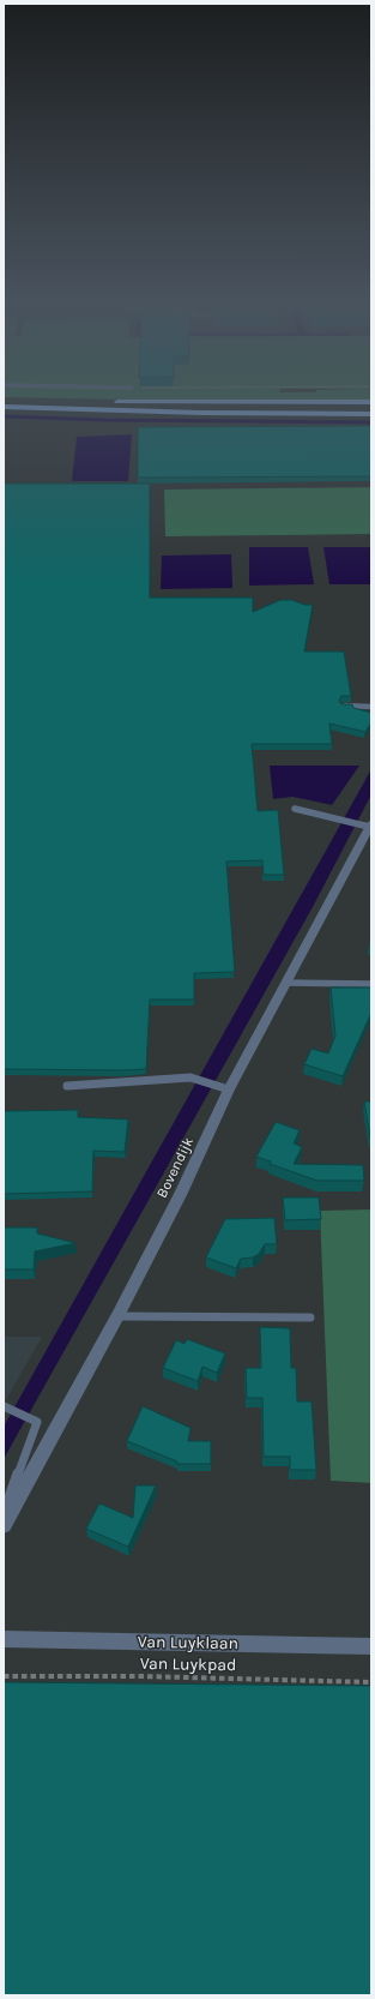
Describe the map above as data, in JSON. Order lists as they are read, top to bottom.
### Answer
{
  "streets": {
    "street": ["Bovendijk", "Van Luyklaan"],
    "path": ["Van Luykpad"]
  }
}
